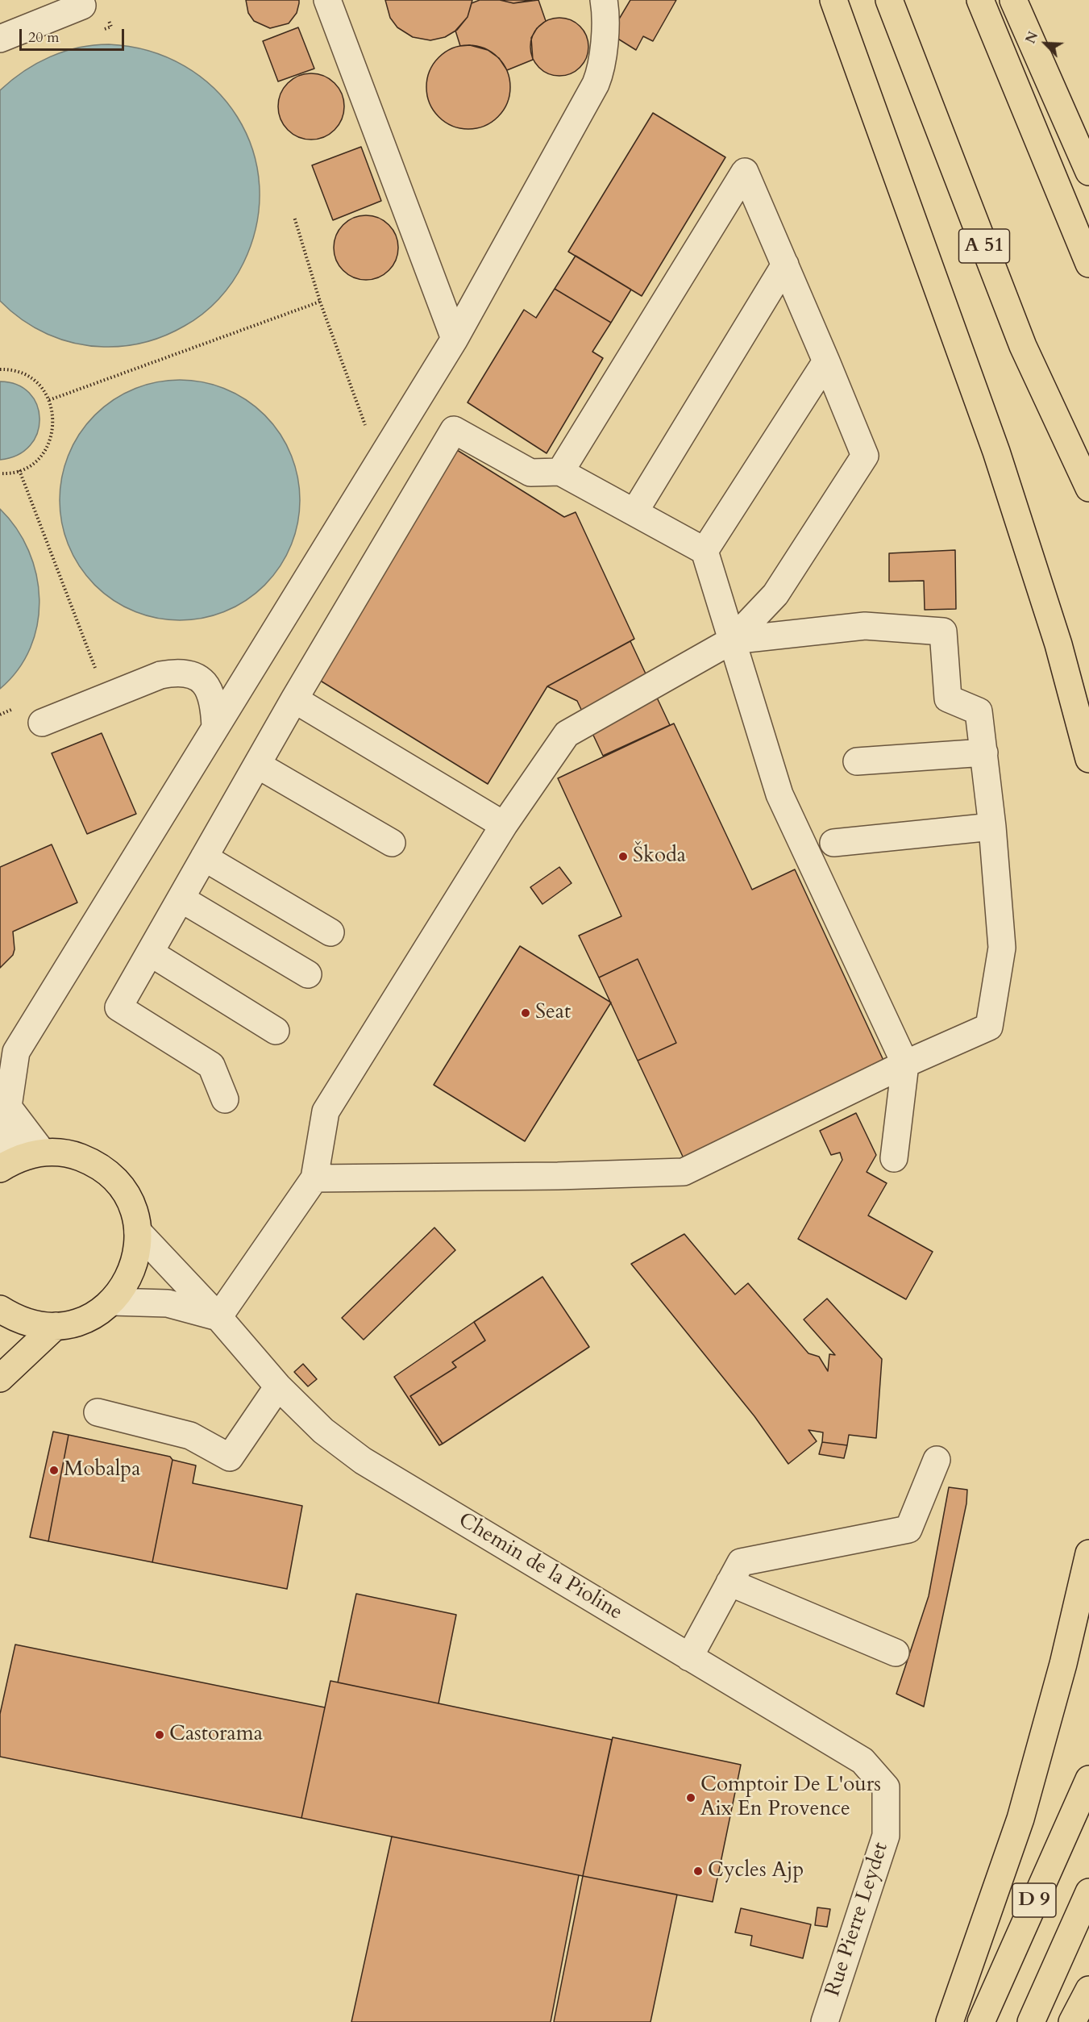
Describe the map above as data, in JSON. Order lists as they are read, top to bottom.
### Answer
{
  "streets": {
    "main road": ["A 51", "D 9"],
    "street": ["Chemin de la Pioline", "Rue Pierre Leydet"]
  },
  "crossings": [
    ["Chemin de la Pioline", "Rue Pierre Leydet"]
  ],
  "places": [
    "Škoda",
    "Seat",
    "Mobalpa",
    "Castorama",
    "Comptoir De L'ours Aix En Provence",
    "Cycles Ajp"
  ],
  "scale_bar": "20 m",
  "north": "top left"
}
